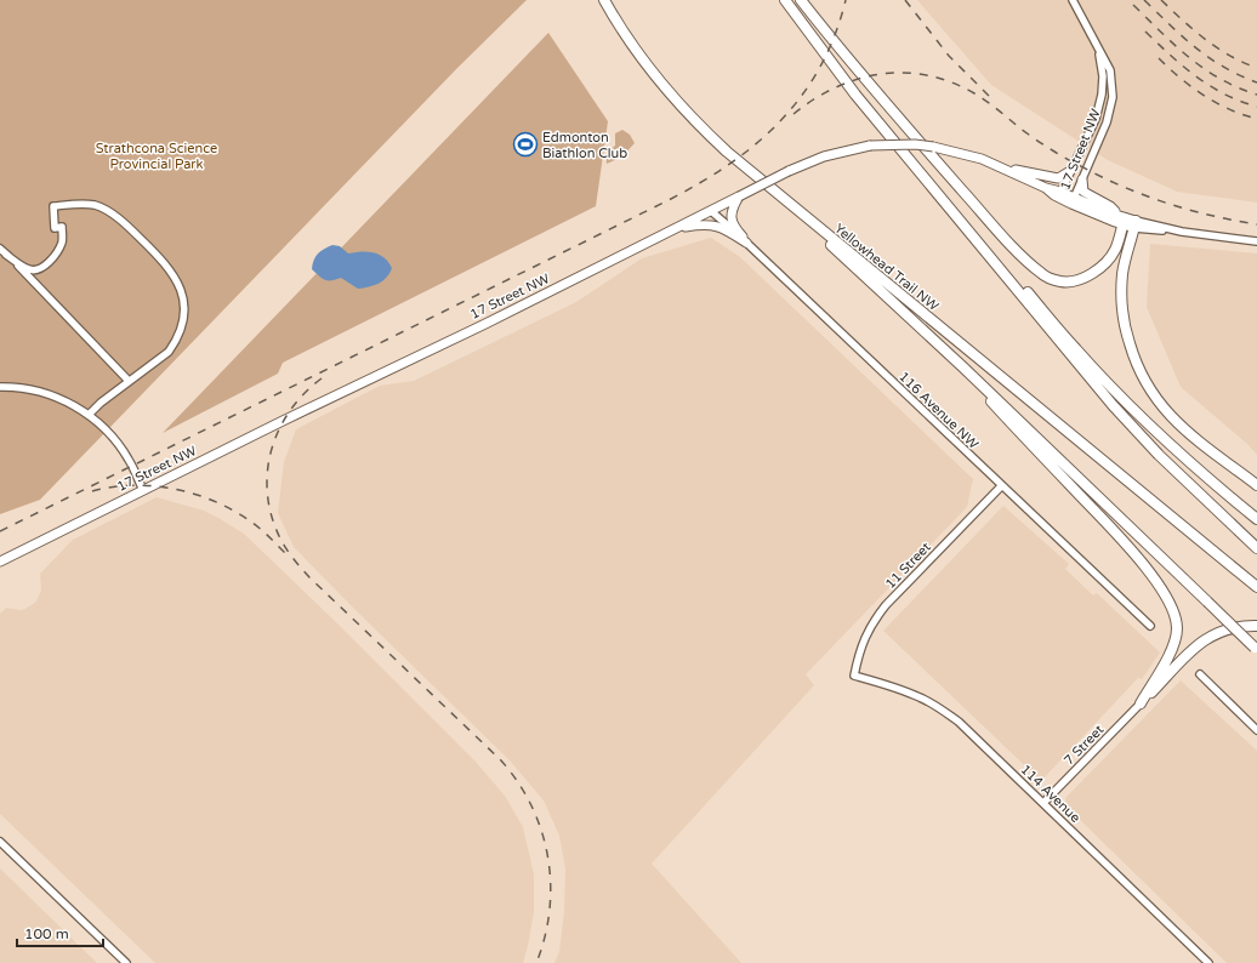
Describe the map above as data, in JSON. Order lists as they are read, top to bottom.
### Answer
{
  "streets": {
    "highway": ["Yellowhead Trail NW"],
    "main road": ["17 Street NW"],
    "street": [
      "116 Avenue NW",
      "11 Street",
      "7 Street",
      "114 Avenue"
    ]
  },
  "crossings": [
    ["17 Street NW", "116 Avenue NW"],
    ["116 Avenue NW", "11 Street"],
    ["11 Street", "114 Avenue"],
    ["7 Street", "114 Avenue"]
  ],
  "parks": ["Strathcona Science Provincial Park"],
  "places": {
    "sports": ["Edmonton Biathlon Club"]
  },
  "scale_bar": "100 m"
}
